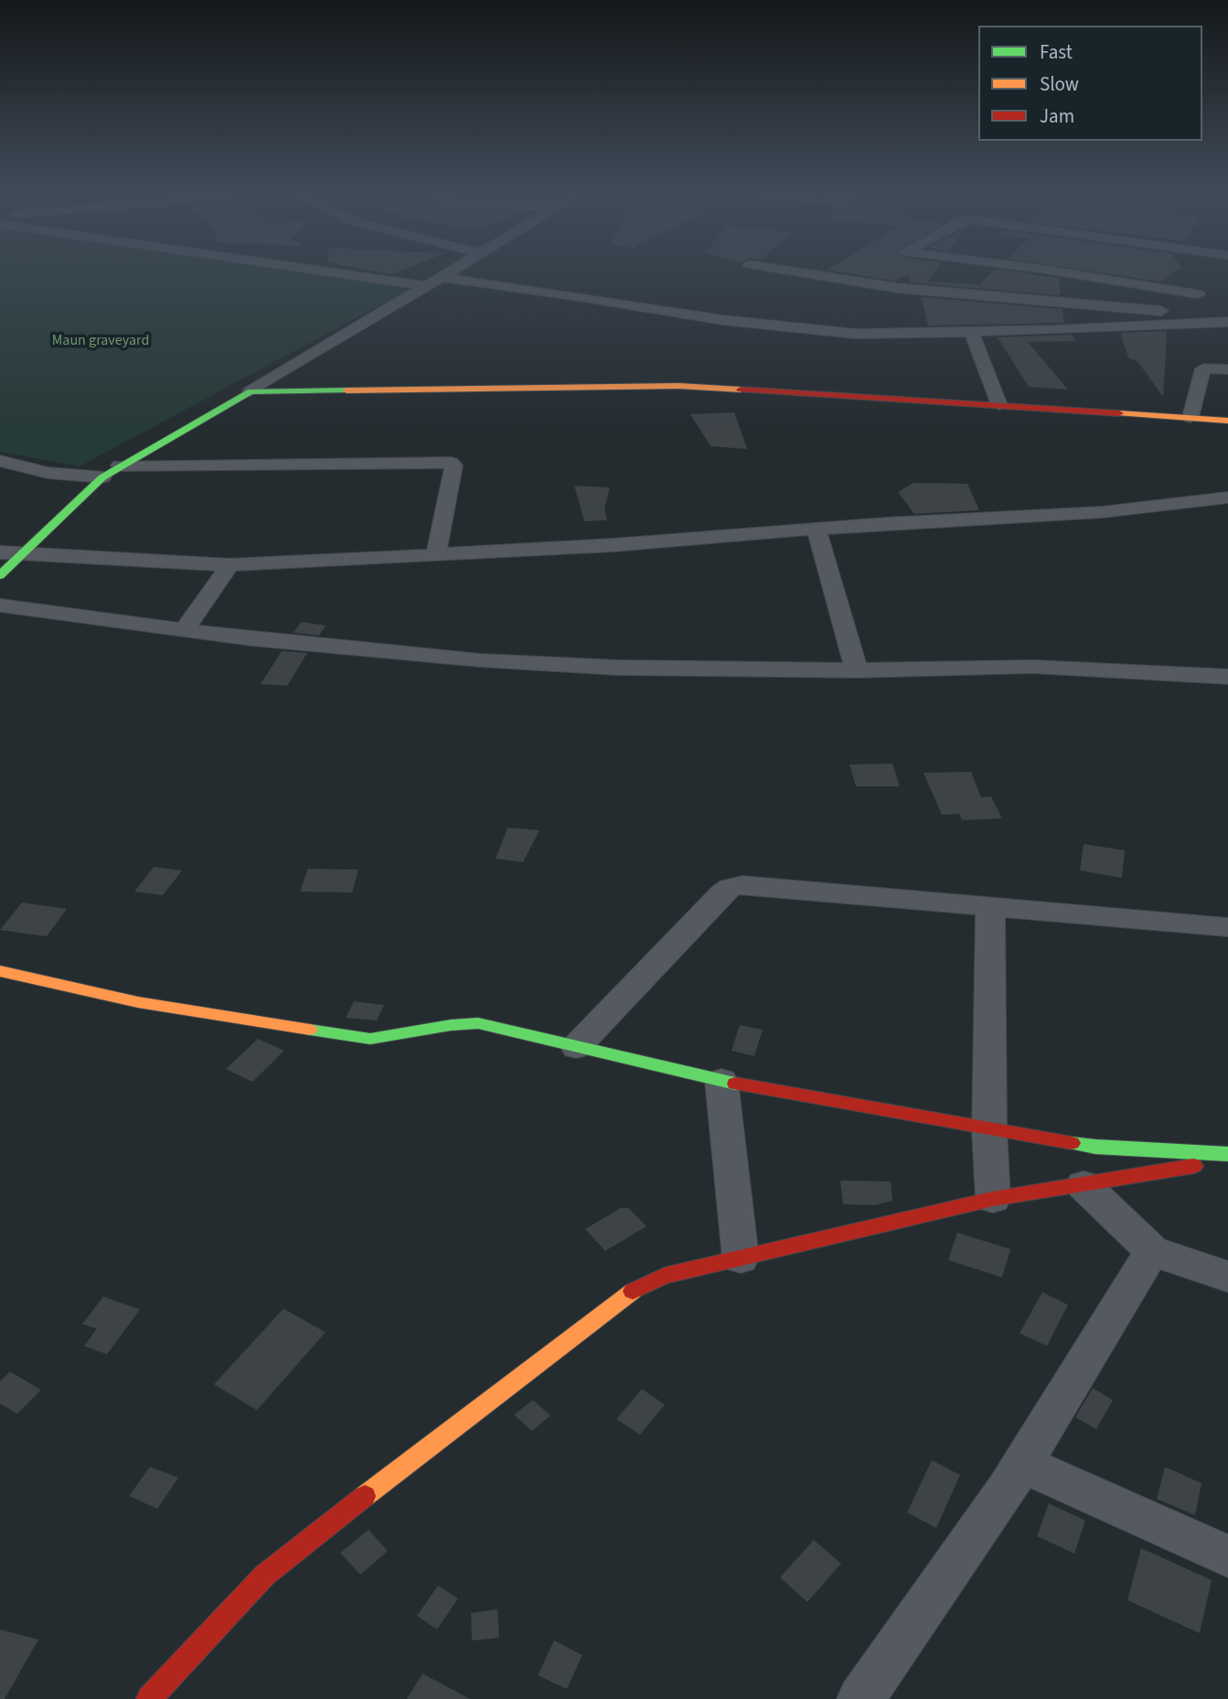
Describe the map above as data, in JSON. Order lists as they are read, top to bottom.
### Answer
{
  "parks": ["Maun graveyard"],
  "legend": ["Fast", "Slow", "Jam"]
}
